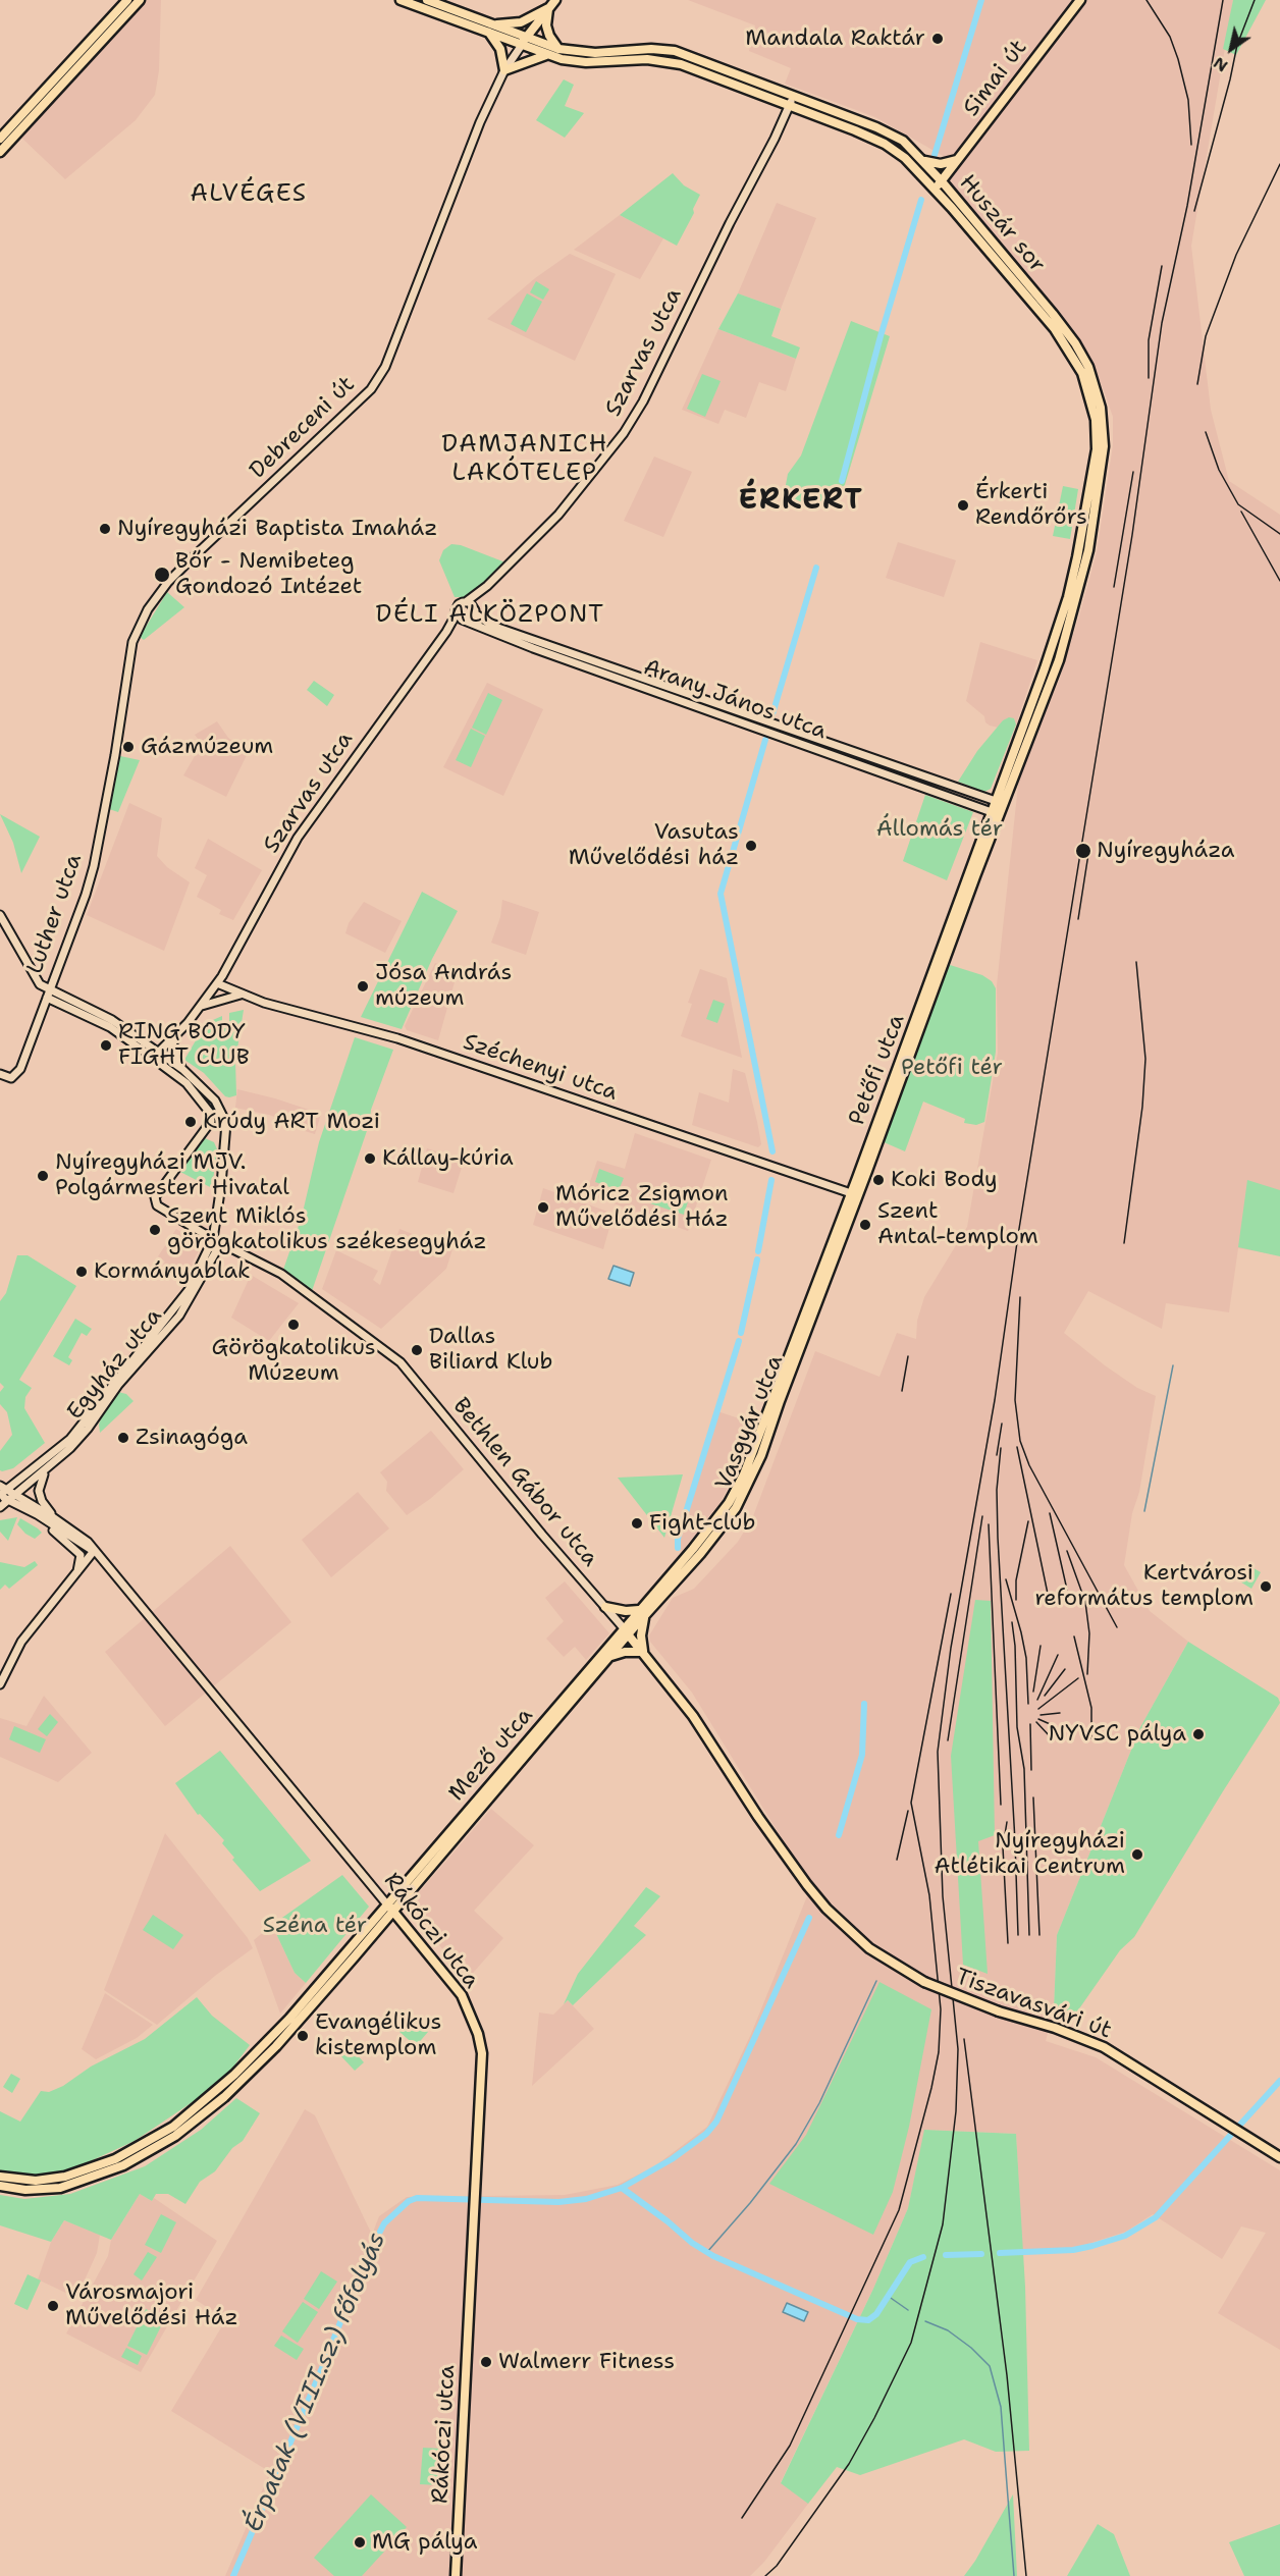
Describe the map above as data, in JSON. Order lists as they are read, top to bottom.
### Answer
{
  "streets": {
    "main road": [
      "Simai út",
      "Huszár sor",
      "Debreceni út",
      "Petőfi utca",
      "Vasgyár utca",
      "Bethlen Gábor utca",
      "Mező utca",
      "Rákóczi utca",
      "Tiszavasvári út"
    ],
    "street": [
      "Szarvas utca",
      "Arany János utca",
      "Luther utca",
      "Széchenyi utca",
      "Egyház utca"
    ]
  },
  "crossings": [
    ["Simai út", "Huszár sor"],
    ["Szarvas utca", "Arany János utca"],
    ["Szarvas utca", "Széchenyi utca"],
    ["Szarvas utca", "Egyház utca"],
    ["Szarvas utca", "Bethlen Gábor utca"],
    ["Debreceni út", "Luther utca"],
    ["Arany János utca", "Petőfi utca"],
    ["Széchenyi utca", "Petőfi utca"],
    ["Széchenyi utca", "Vasgyár utca"],
    ["Petőfi utca", "Vasgyár utca"],
    ["Egyház utca", "Bethlen Gábor utca"],
    ["Egyház utca", "Rákóczi utca"],
    ["Vasgyár utca", "Bethlen Gábor utca"],
    ["Vasgyár utca", "Mező utca"],
    ["Bethlen Gábor utca", "Mező utca"],
    ["Bethlen Gábor utca", "Tiszavasvári út"],
    ["Mező utca", "Rákóczi utca"]
  ],
  "districts": [
    "ALVÉGES",
    "DAMJANICH LAKÓTELEP",
    "ÉRKERT",
    "DÉLI ALKÖZPONT"
  ],
  "water": ["Érpatak (VIII.sz.) főfolyás"],
  "parks": ["Állomás tér", "Petőfi tér", "Széna tér"],
  "places": [
    "Mandala Raktár",
    "Érkerti Rendőrőrs",
    "Nyíregyházi Baptista Imaház",
    "Bőr - Nemibeteg Gondozó Intézet",
    "Gázmúzeum",
    "Vasutas Művelődési ház",
    "Nyíregyháza",
    "Jósa András múzeum",
    "RING BODY FIGHT CLUB",
    "Krúdy ART Mozi",
    "Kállay-kúria",
    "Nyíregyházi MJV. Polgármesteri Hivatal",
    "Koki Body",
    "Móricz Zsigmon Művelődési Ház",
    "Szent Antal-templom",
    "Szent Miklós görögkatolikus székesegyház",
    "Kormányablak",
    "Görögkatolikus Múzeum",
    "Dallas Biliard Klub",
    "Zsinagóga",
    "Fight-club",
    "Kertvárosi református templom",
    "NYVSC pálya",
    "Nyíregyházi Atlétikai Centrum",
    "Evangélikus kistemplom",
    "Városmajori Művelődési Ház",
    "Walmerr Fitness",
    "MG pálya"
  ],
  "north": "bottom left"
}
